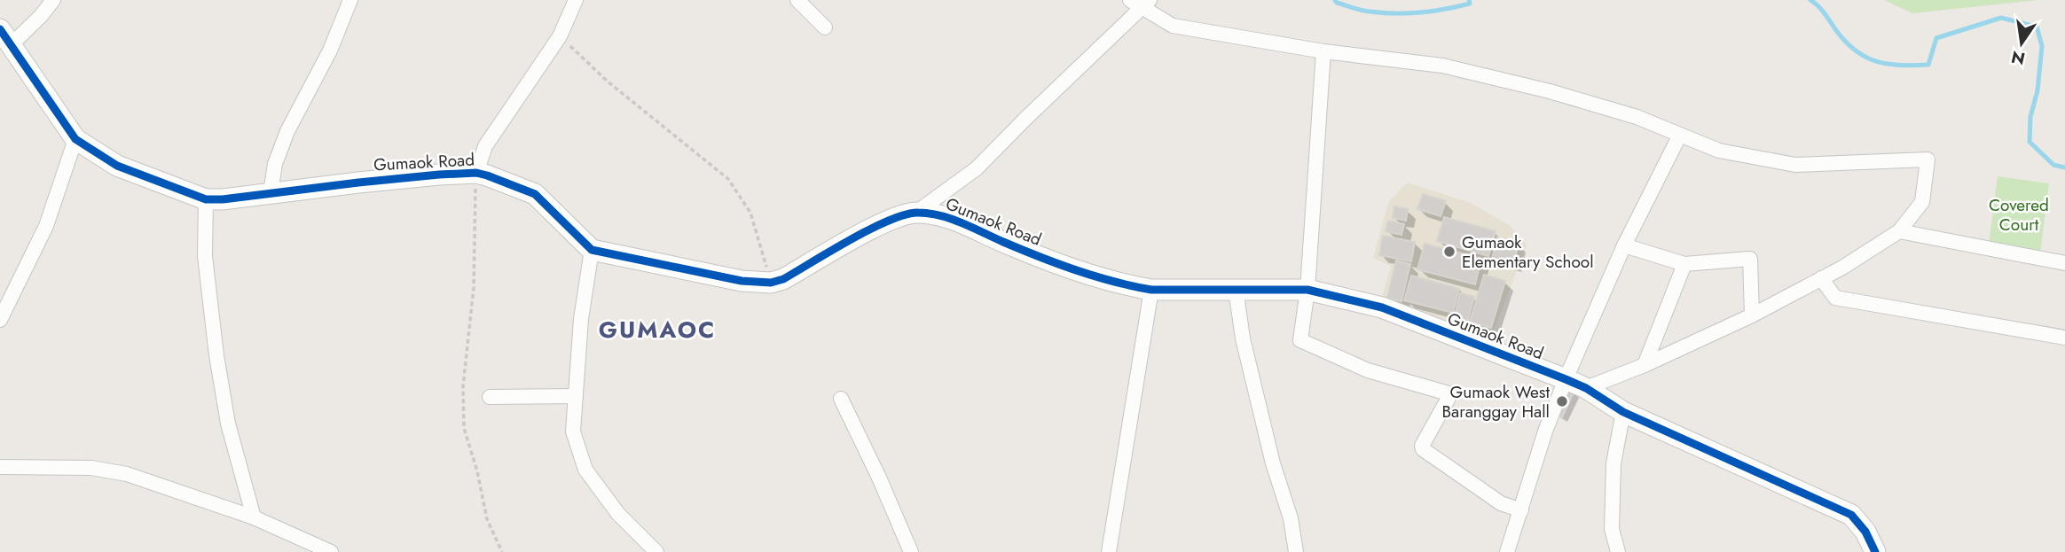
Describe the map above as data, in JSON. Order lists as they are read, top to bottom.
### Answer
{
  "streets": {
    "street": ["Gumaok Road"]
  },
  "districts": ["GUMAOC"],
  "parks": ["Covered Court"],
  "places": ["Gumaok Elementary School", "Gumaok West Baranggay Hall"],
  "north": "bottom"
}
